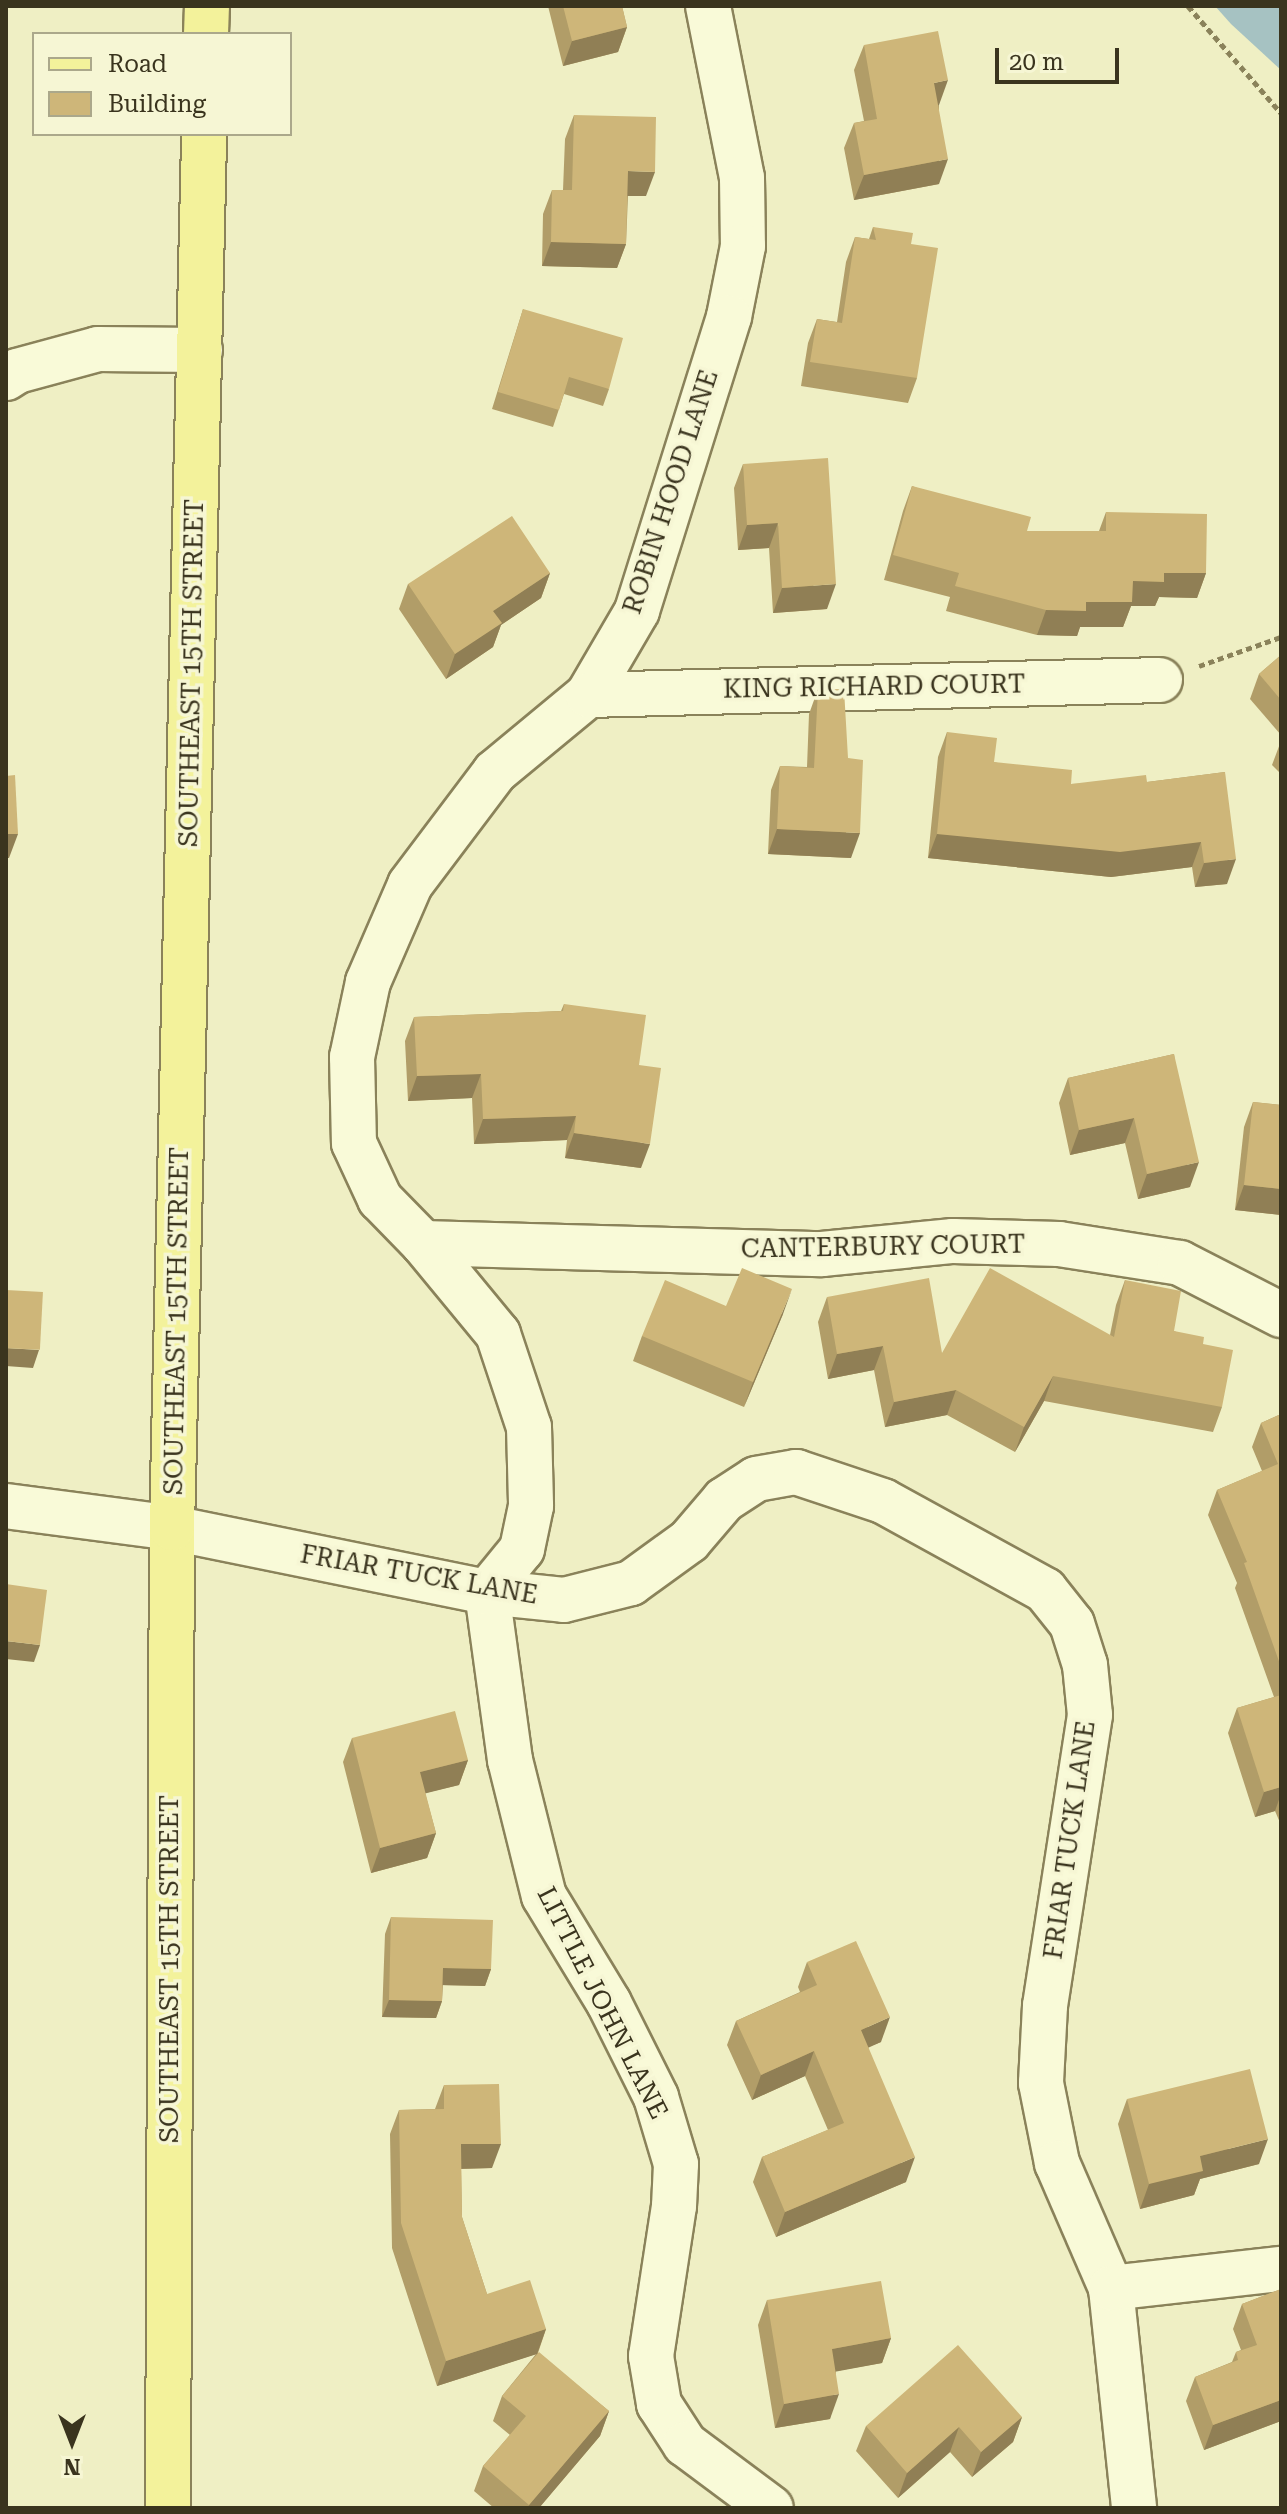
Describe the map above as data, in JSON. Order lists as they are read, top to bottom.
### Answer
{
  "streets": {
    "main road": ["SOUTHEAST 15TH STREET"],
    "street": [
      "ROBIN HOOD LANE",
      "KING RICHARD COURT",
      "CANTERBURY COURT",
      "FRIAR TUCK LANE",
      "LITTLE JOHN LANE"
    ]
  },
  "crossings": [
    ["ROBIN HOOD LANE", "KING RICHARD COURT"],
    ["ROBIN HOOD LANE", "CANTERBURY COURT"],
    ["ROBIN HOOD LANE", "FRIAR TUCK LANE"],
    ["ROBIN HOOD LANE", "LITTLE JOHN LANE"],
    ["SOUTHEAST 15TH STREET", "FRIAR TUCK LANE"],
    ["FRIAR TUCK LANE", "LITTLE JOHN LANE"]
  ],
  "legend": ["Road", "Building"],
  "scale_bar": "20 m",
  "north": "bottom"
}
